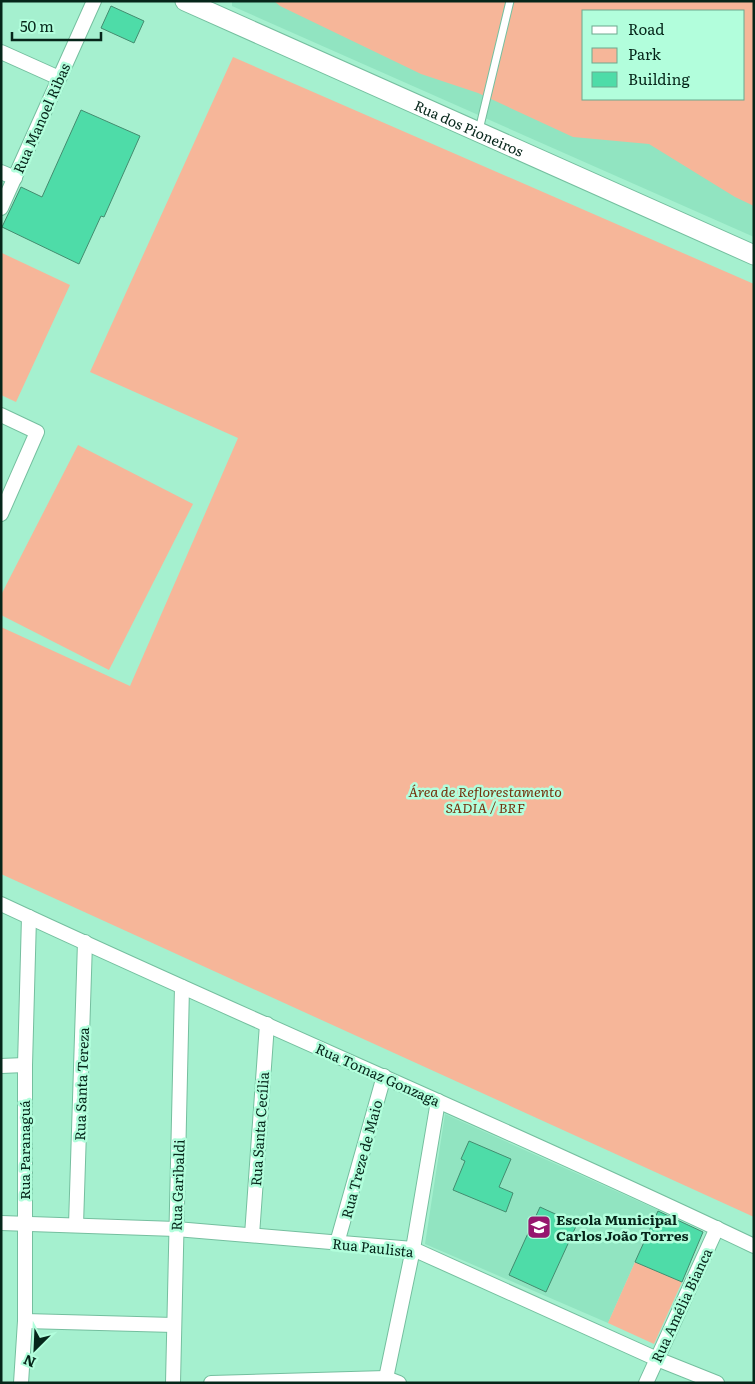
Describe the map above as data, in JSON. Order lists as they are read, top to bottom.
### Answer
{
  "streets": {
    "main road": ["Rua dos Pioneiros"],
    "street": [
      "Rua Manoel Ribas",
      "Rua Tomaz Gonzaga",
      "Rua Santa Tereza",
      "Rua Santa Cecília",
      "Rua Paranaguá",
      "Rua Treze de Maio",
      "Rua Garibaldi",
      "Rua Paulista",
      "Rua Amélia Bianca"
    ]
  },
  "crossings": [
    ["Rua Tomaz Gonzaga", "Rua Santa Tereza"],
    ["Rua Tomaz Gonzaga", "Rua Santa Cecília"],
    ["Rua Tomaz Gonzaga", "Rua Paranaguá"],
    ["Rua Tomaz Gonzaga", "Rua Treze de Maio"],
    ["Rua Tomaz Gonzaga", "Rua Garibaldi"],
    ["Rua Tomaz Gonzaga", "Rua Amélia Bianca"],
    ["Rua Santa Tereza", "Rua Paulista"],
    ["Rua Santa Cecília", "Rua Paulista"],
    ["Rua Paranaguá", "Rua Paulista"],
    ["Rua Treze de Maio", "Rua Paulista"],
    ["Rua Garibaldi", "Rua Paulista"],
    ["Rua Paulista", "Rua Amélia Bianca"]
  ],
  "parks": ["Área de Reflorestamento SADIA / BRF"],
  "places": {
    "school or university": ["Escola Municipal Carlos João Torres"]
  },
  "legend": ["Road", "Park", "Building"],
  "scale_bar": "50 m",
  "north": "bottom left"
}
